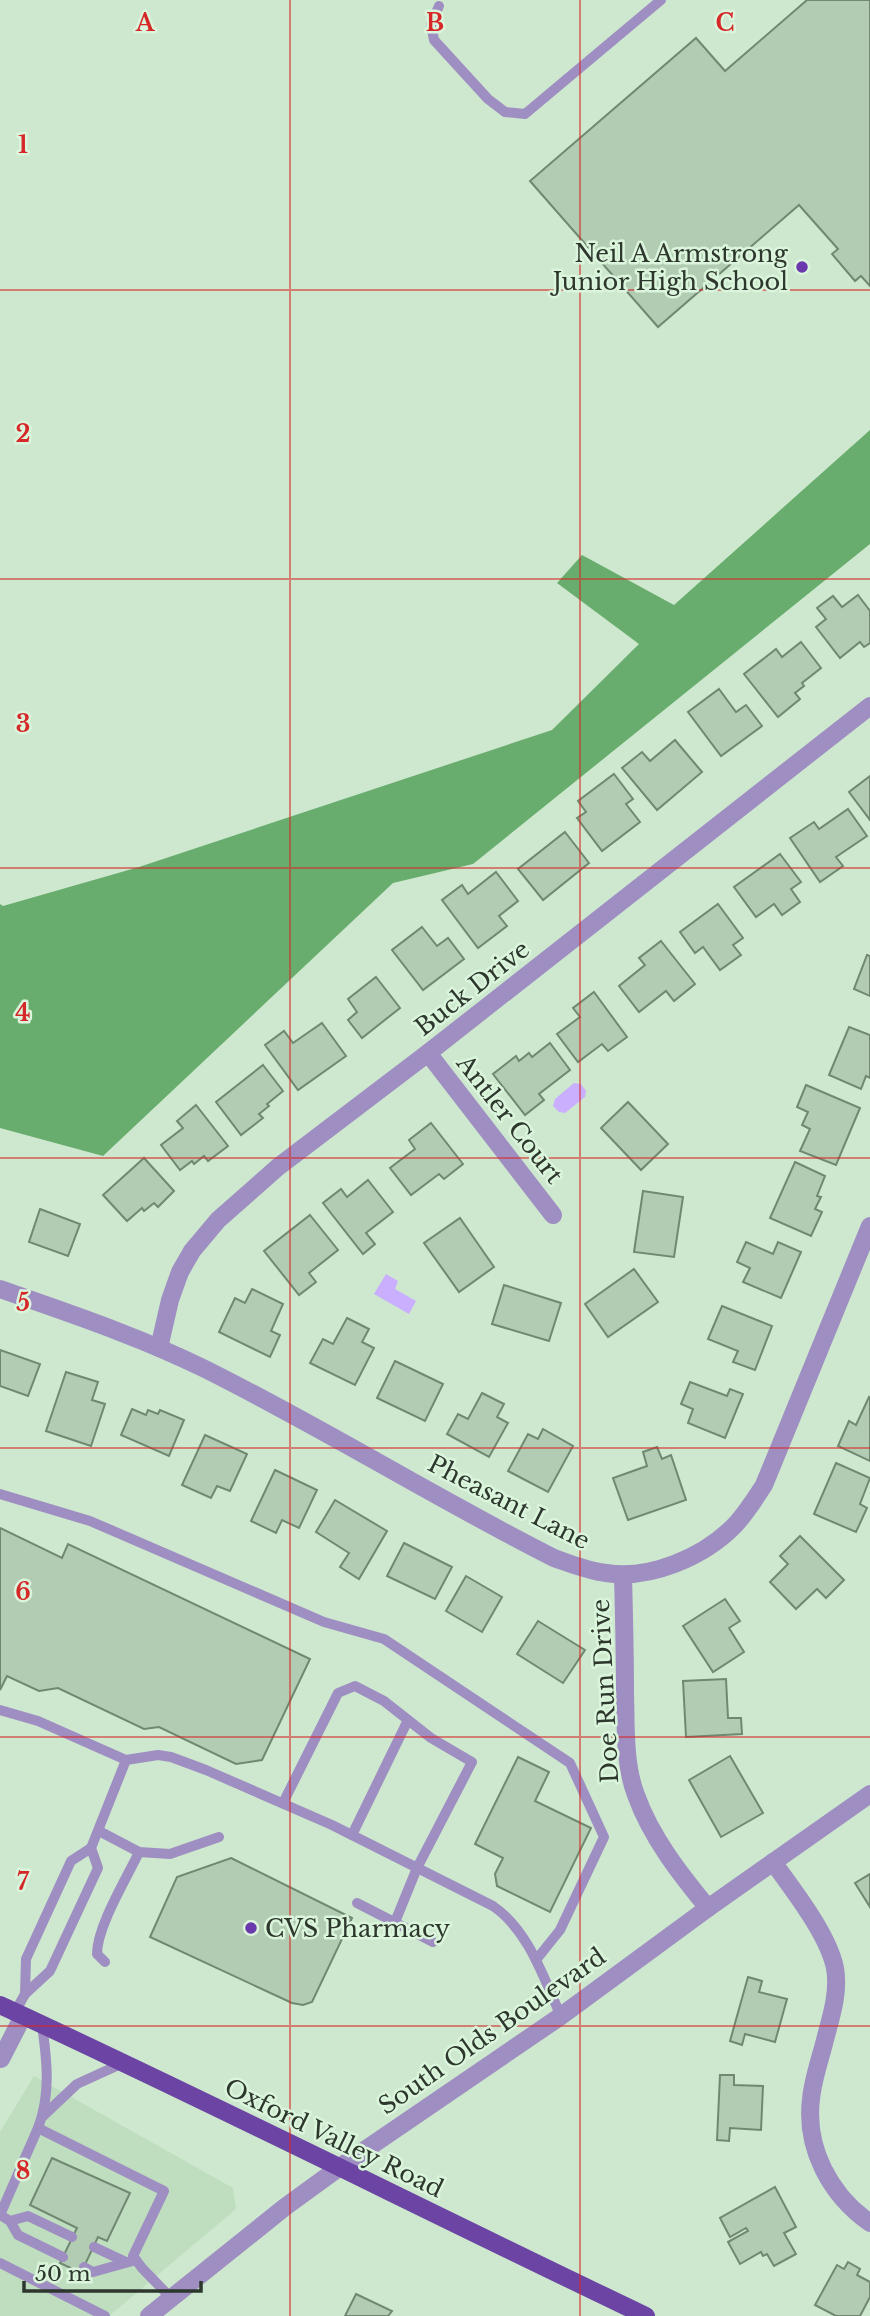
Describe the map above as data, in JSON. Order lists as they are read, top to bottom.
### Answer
{
  "streets": {
    "main road": ["Oxford Valley Road"],
    "street": [
      "Buck Drive",
      "Antler Court",
      "Pheasant Lane",
      "Doe Run Drive",
      "South Olds Boulevard"
    ]
  },
  "crossings": [
    ["Buck Drive", "Antler Court"],
    ["Buck Drive", "Pheasant Lane"],
    ["Pheasant Lane", "Doe Run Drive"],
    ["Doe Run Drive", "South Olds Boulevard"],
    ["South Olds Boulevard", "Oxford Valley Road"]
  ],
  "places": ["Neil A Armstrong Junior High School", "CVS Pharmacy"],
  "scale_bar": "50 m",
  "grid": {
    "columns": ["A", "B", "C"],
    "rows": [
      "1",
      "2",
      "3",
      "4",
      "5",
      "6",
      "7",
      "8"
    ]
  }
}
